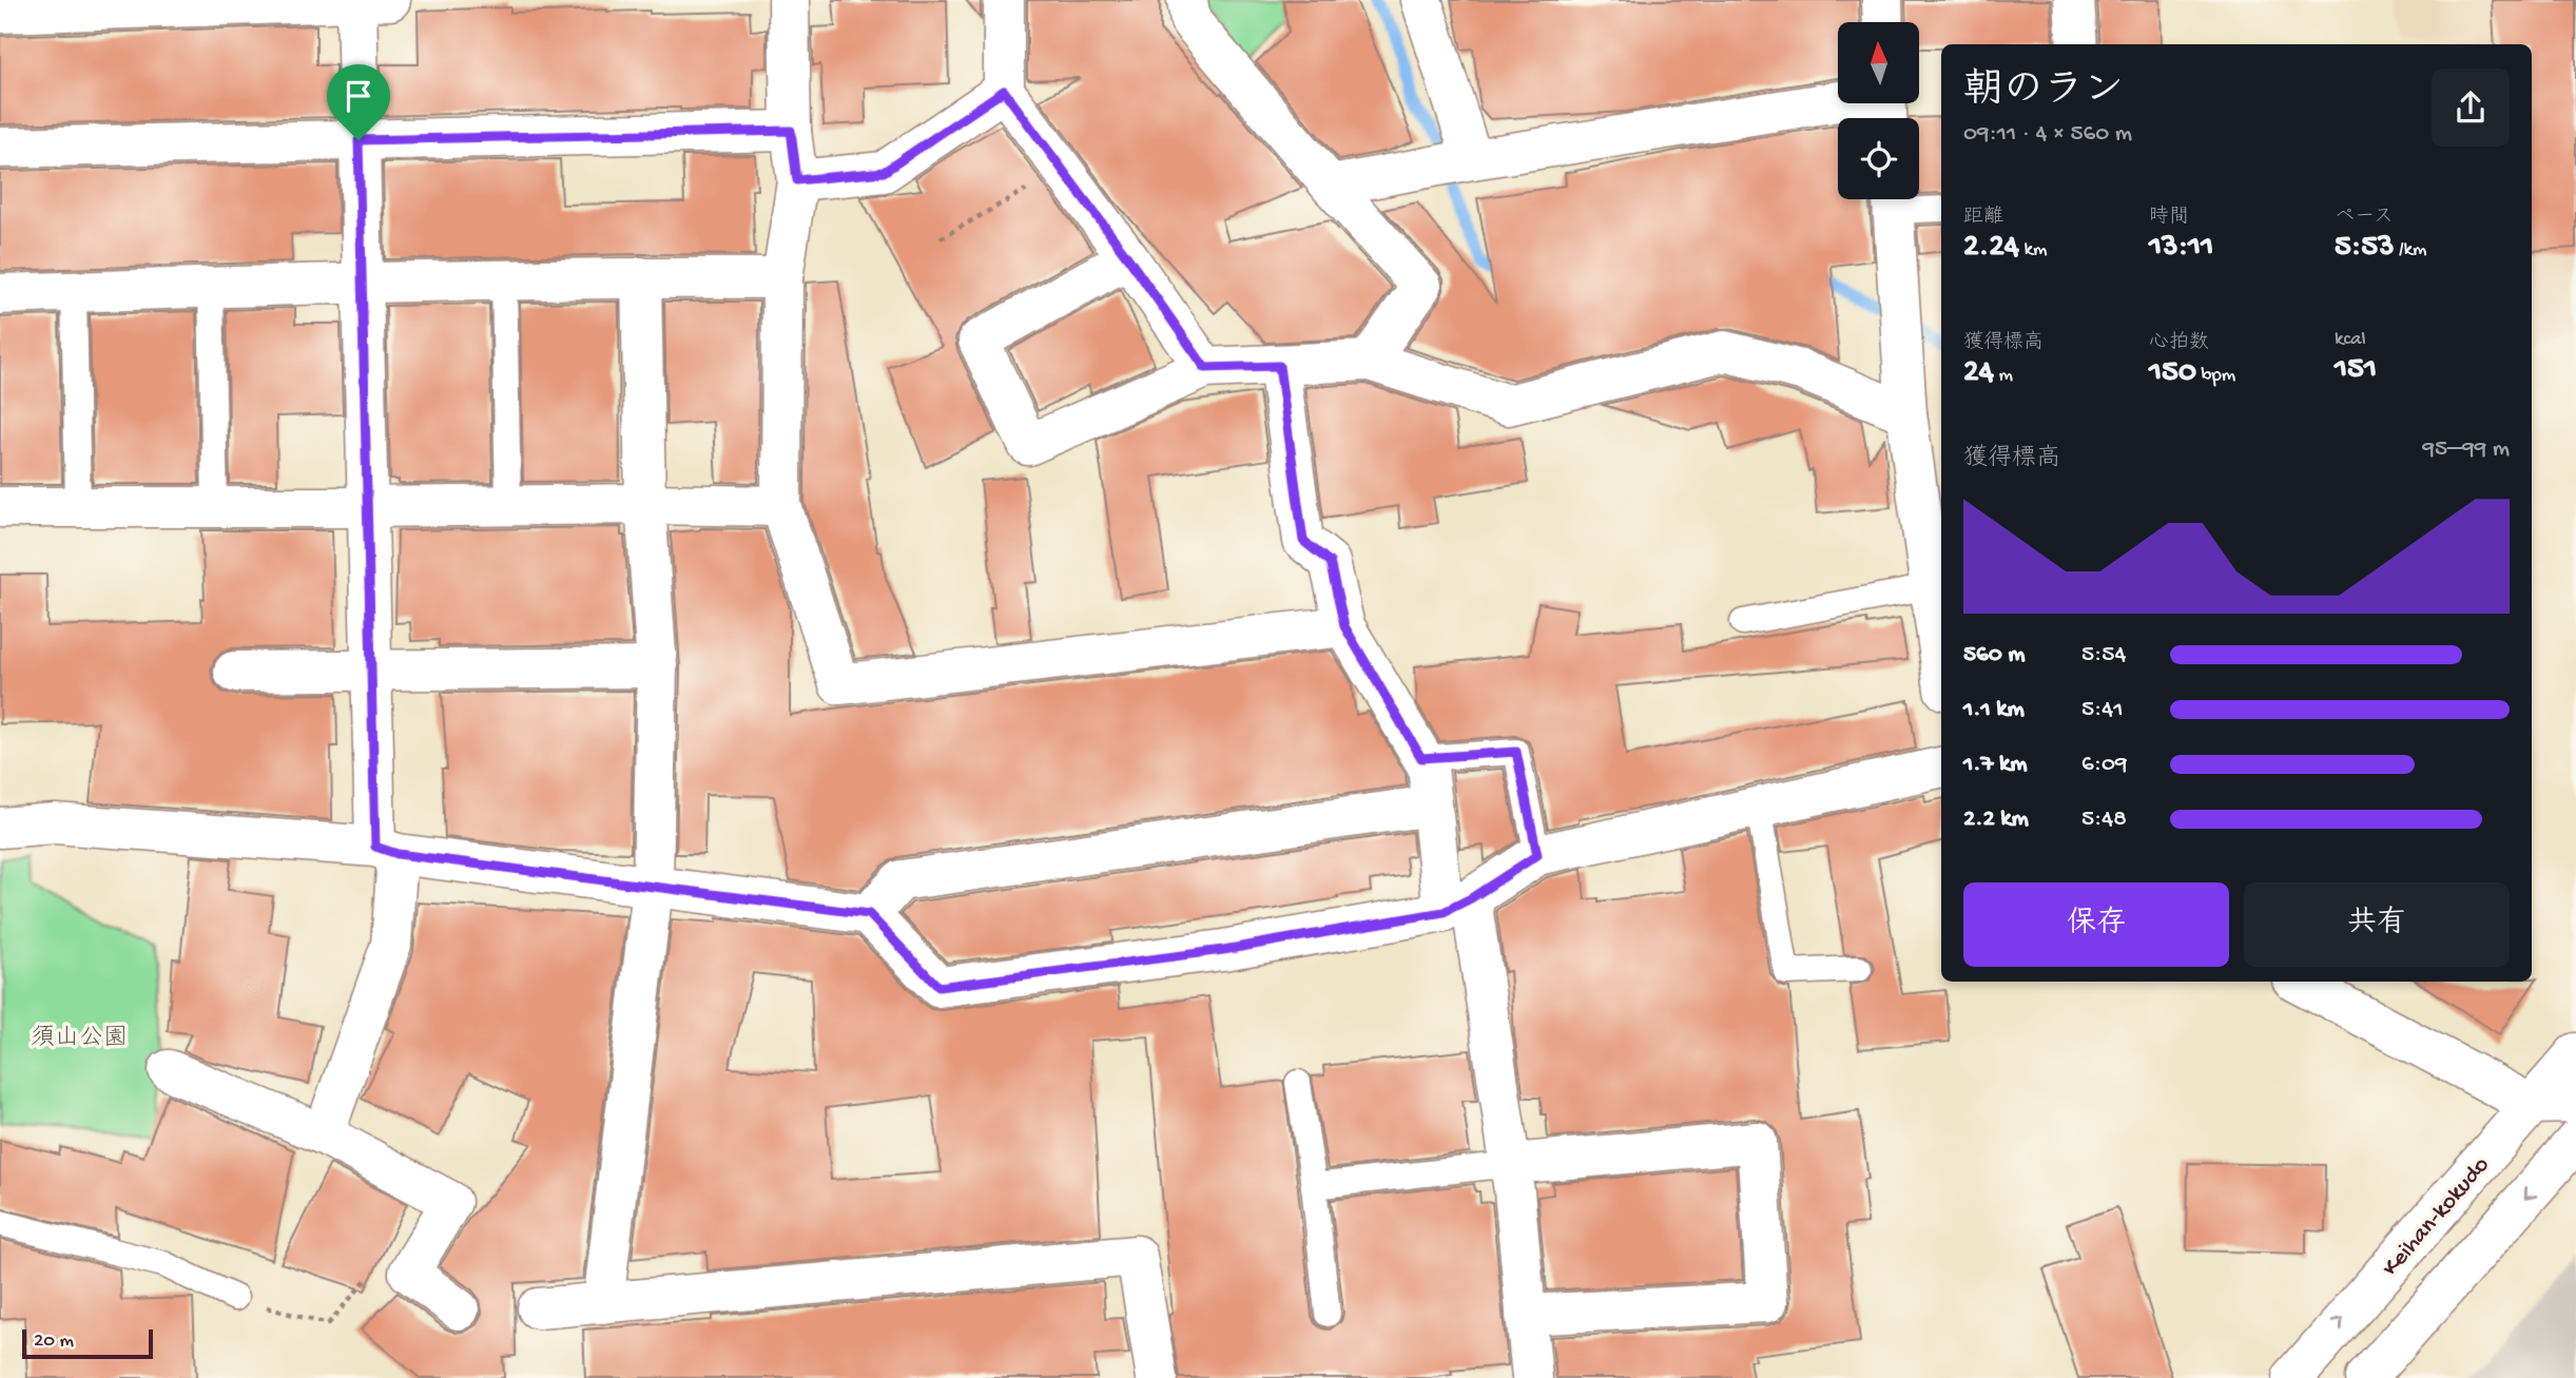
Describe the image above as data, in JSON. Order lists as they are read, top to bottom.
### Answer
{
  "streets": {
    "main road": ["Keihan-kokudo"]
  },
  "parks": ["須山公園"],
  "scale_bar": "20 m",
  "north": "top",
  "page": {
    "heading": ["朝のラン", "09:11 · 4 × 560 m"],
    "stats": [
      ["距離", "2.24 km"],
      ["時間", "13:11"],
      ["ペース", "5:53 /km"],
      ["獲得標高", "24 m"],
      ["心拍数", "150 bpm"],
      ["kcal", "151"]
    ],
    "chart": ["獲得標高", "95–99 m"],
    "list": [
      {
        "name": "560 m",
        "note": "5:54"
      },
      {
        "name": "1.1 km",
        "note": "5:41"
      },
      {
        "name": "1.7 km",
        "note": "6:09"
      },
      {
        "name": "2.2 km",
        "note": "5:48"
      }
    ],
    "buttons": ["保存", "共有"],
    "scale": "20 m"
  }
}
